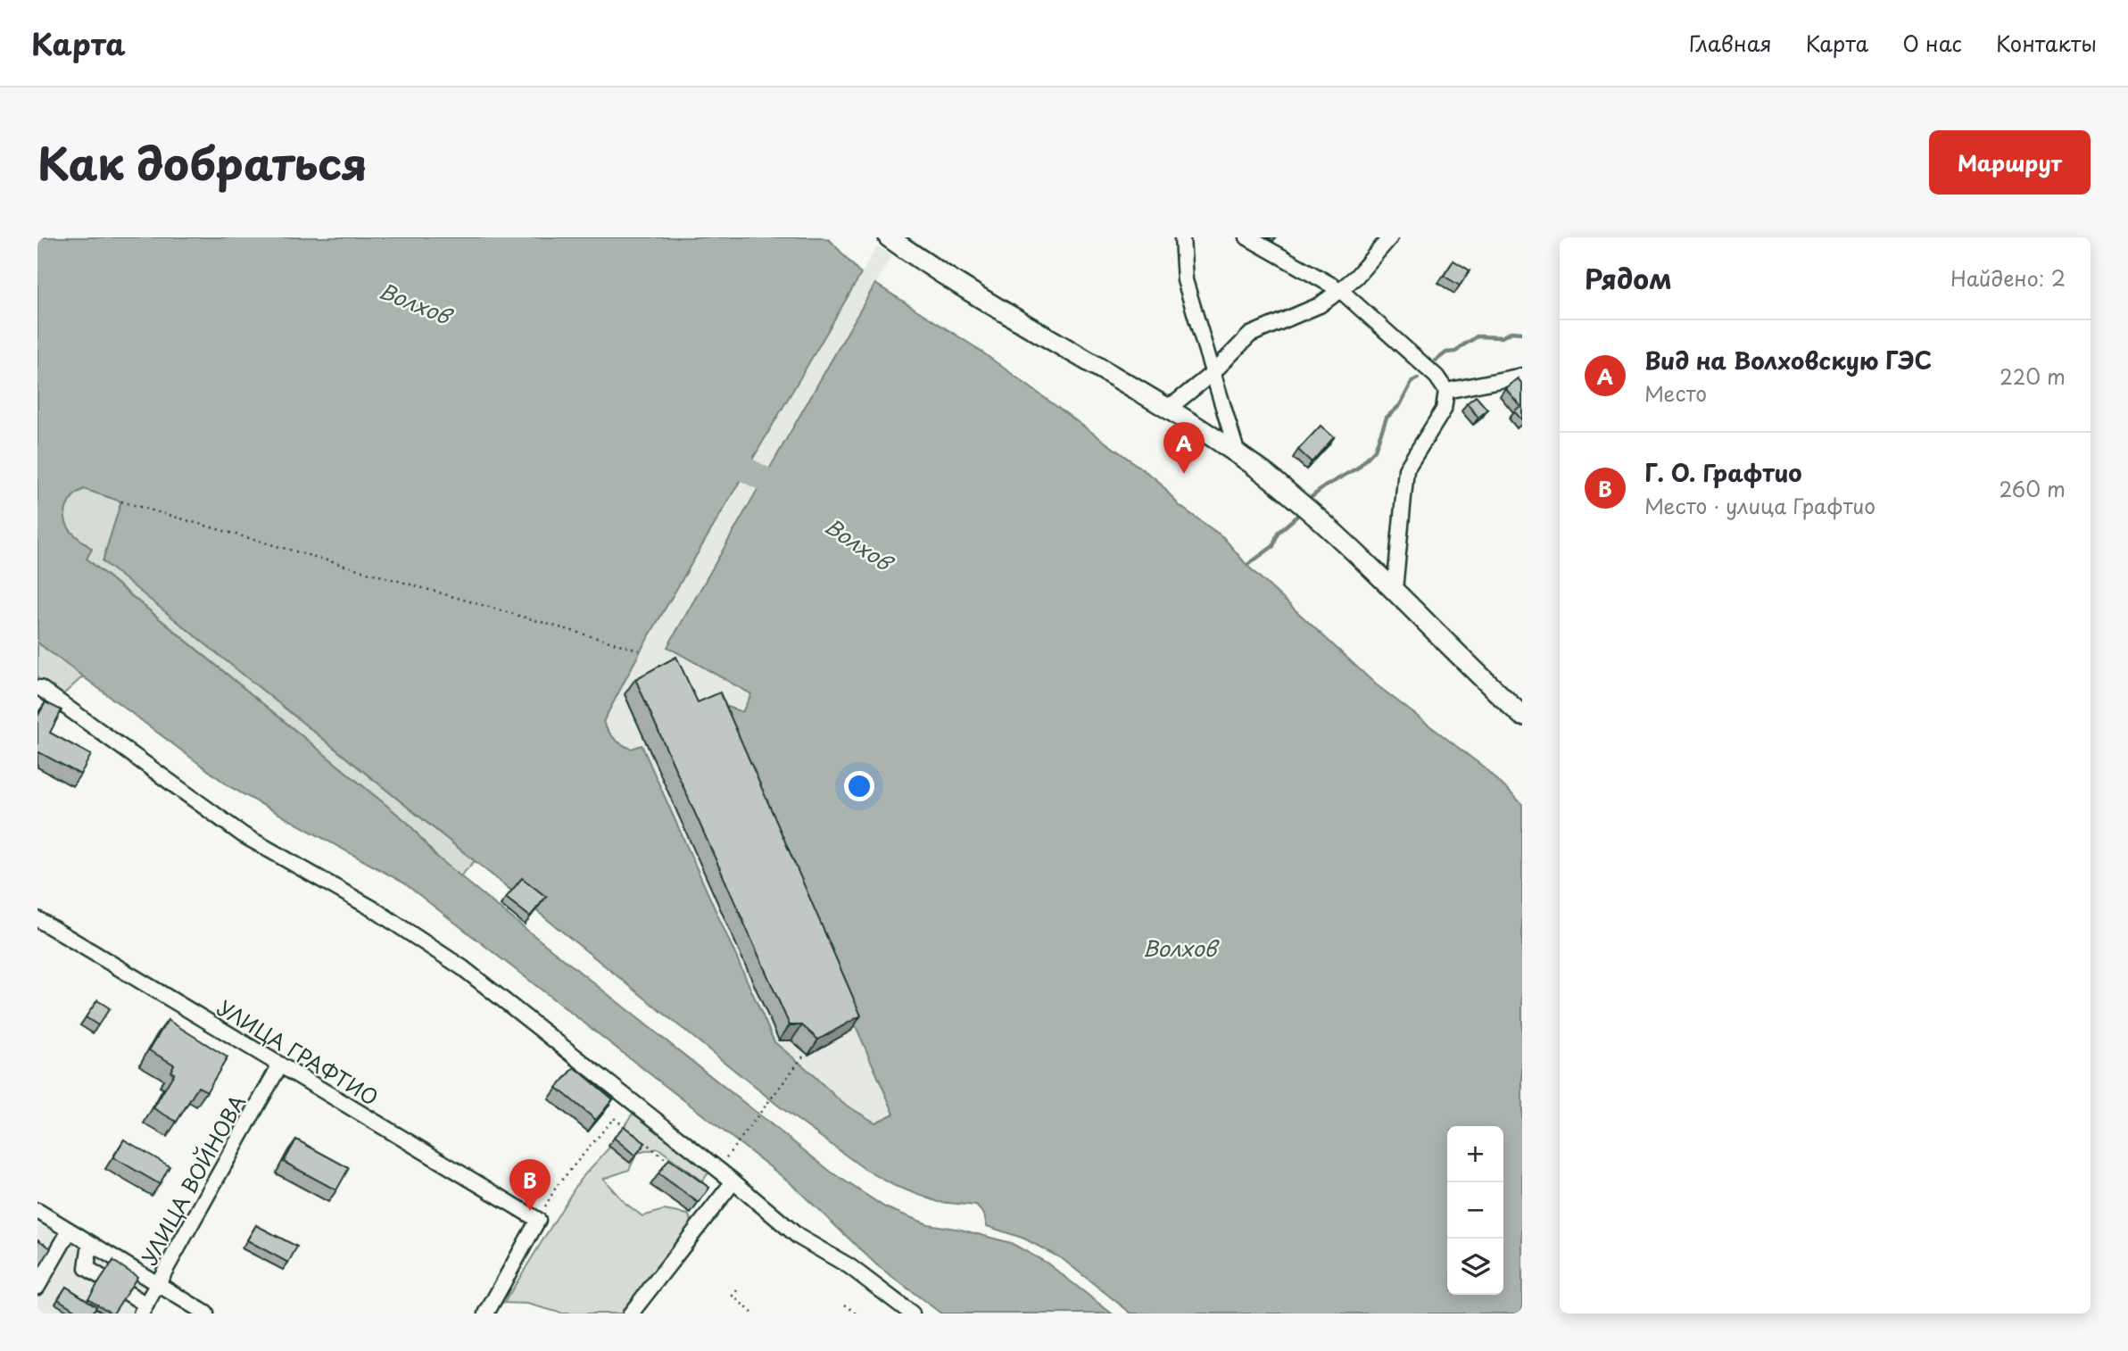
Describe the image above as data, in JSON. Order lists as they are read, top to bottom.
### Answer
{
  "streets": {
    "street": ["УЛИЦА ГРАФТИО", "УЛИЦА ВОЙНОВА"]
  },
  "crossings": [
    ["УЛИЦА ГРАФТИО", "УЛИЦА ВОЙНОВА"]
  ],
  "water": ["Волхов"],
  "page": {
    "header": "Карта",
    "nav": [
      "Главная",
      "Карта",
      "О нас",
      "Контакты"
    ],
    "title": "Как добраться",
    "buttons": "Маршрут",
    "heading": ["Рядом", "Найдено: 2"],
    "list": [
      {
        "mark": "A",
        "name": "Вид на Волховскую ГЭС",
        "note": "Место",
        "value": "220 m"
      },
      {
        "mark": "B",
        "name": "Г. О. Графтио",
        "note": "Место · улица Графтио",
        "value": "260 m"
      }
    ],
    "pins": ["A", "B"],
    "map_buttons": ["+", "−"]
  }
}
